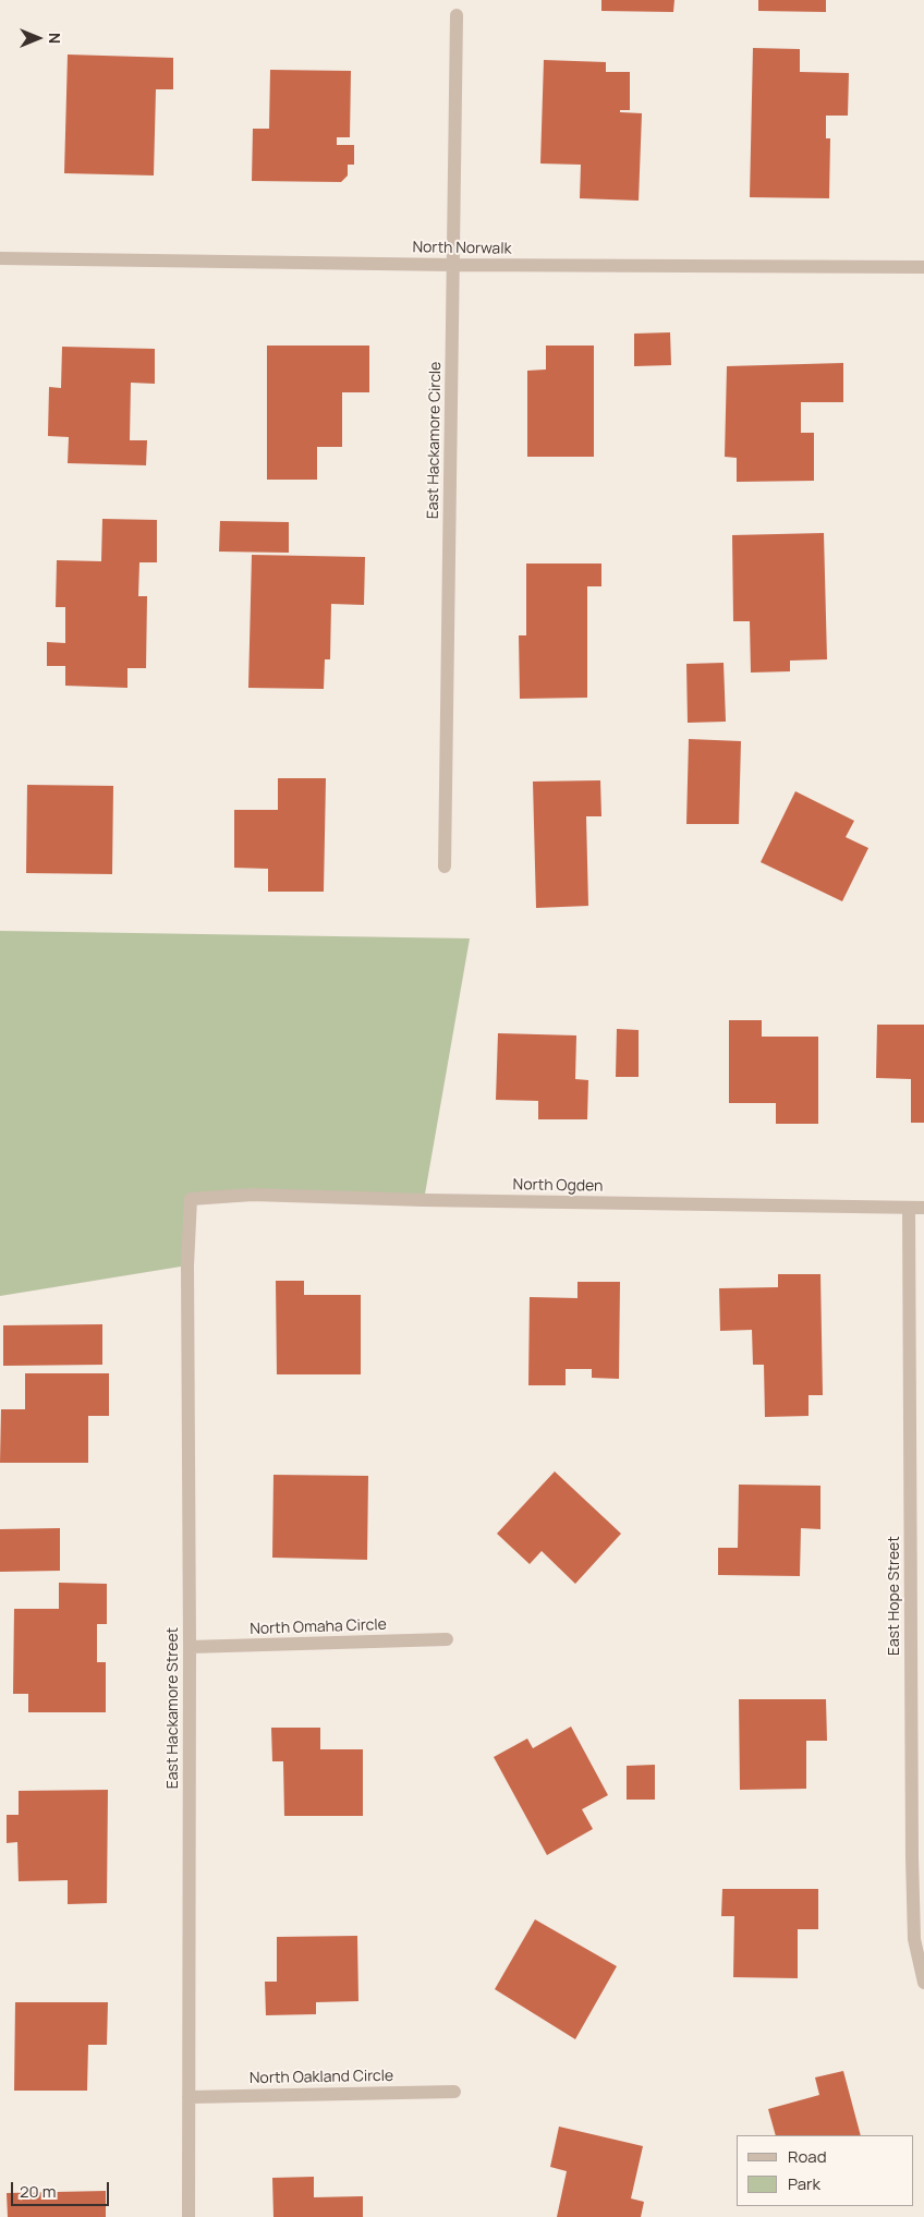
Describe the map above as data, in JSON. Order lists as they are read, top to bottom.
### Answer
{
  "streets": {
    "street": [
      "North Norwalk",
      "East Hackamore Circle",
      "North Ogden",
      "East Hope Street",
      "North Omaha Circle",
      "East Hackamore Street",
      "North Oakland Circle"
    ]
  },
  "crossings": [
    ["North Norwalk", "East Hackamore Circle"],
    ["North Ogden", "East Hope Street"],
    ["North Ogden", "East Hackamore Street"],
    ["North Omaha Circle", "East Hackamore Street"],
    ["East Hackamore Street", "North Oakland Circle"]
  ],
  "legend": ["Road", "Park"],
  "scale_bar": "20 m",
  "north": "right"
}
